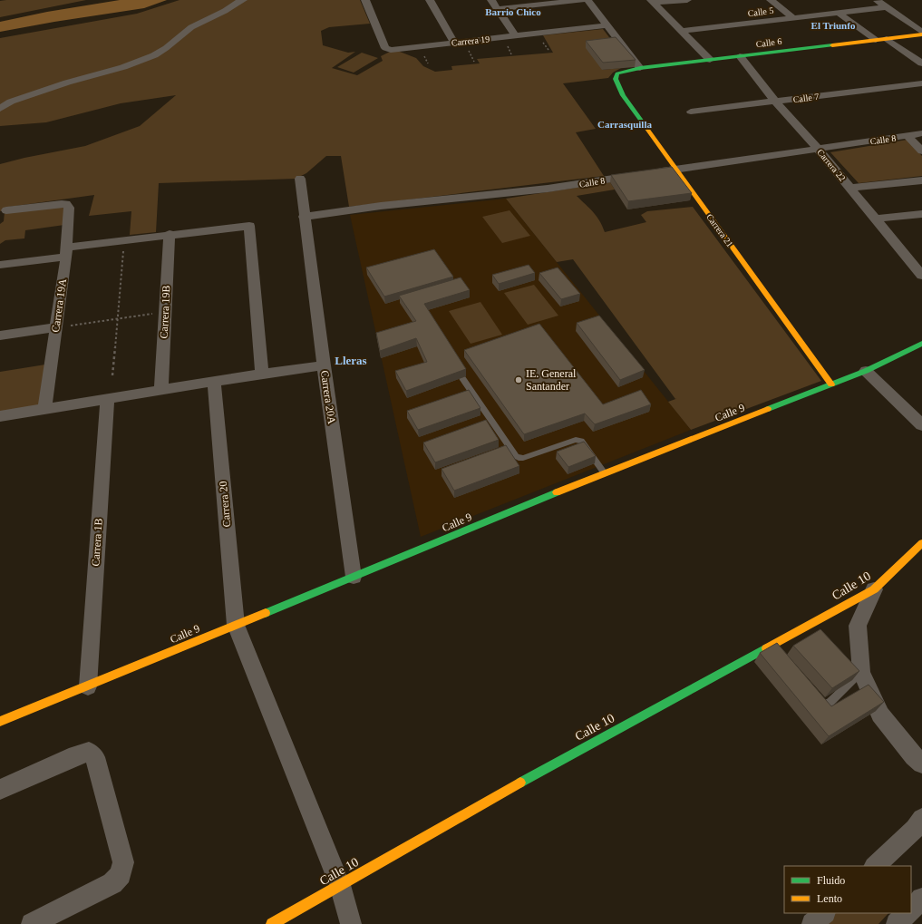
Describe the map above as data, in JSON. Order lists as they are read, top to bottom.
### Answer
{
  "streets": {
    "street": [
      "Calle 5",
      "Carrera 19",
      "Calle 6",
      "Calle 7",
      "Calle 8",
      "Carrera 22",
      "Carrera 21",
      "Carrera 19A",
      "Carrera 19B",
      "Carrera 20A",
      "Calle 9",
      "Carrera 20",
      "Carrera 1B",
      "Calle 10"
    ]
  },
  "crossings": [
    ["Calle 6", "Carrera 22"],
    ["Calle 6", "Carrera 21"],
    ["Calle 7", "Carrera 22"],
    ["Calle 8", "Carrera 22"],
    ["Calle 8", "Carrera 21"],
    ["Calle 8", "Carrera 20A"],
    ["Carrera 21", "Calle 9"],
    ["Carrera 20A", "Calle 9"],
    ["Calle 9", "Carrera 20"],
    ["Calle 9", "Carrera 1B"],
    ["Carrera 20", "Calle 10"]
  ],
  "districts": [
    "Barrio Chico",
    "El Triunfo",
    "Carrasquilla",
    "Lleras"
  ],
  "places": ["IE. General Santander"],
  "legend": ["Fluido", "Lento"]
}
